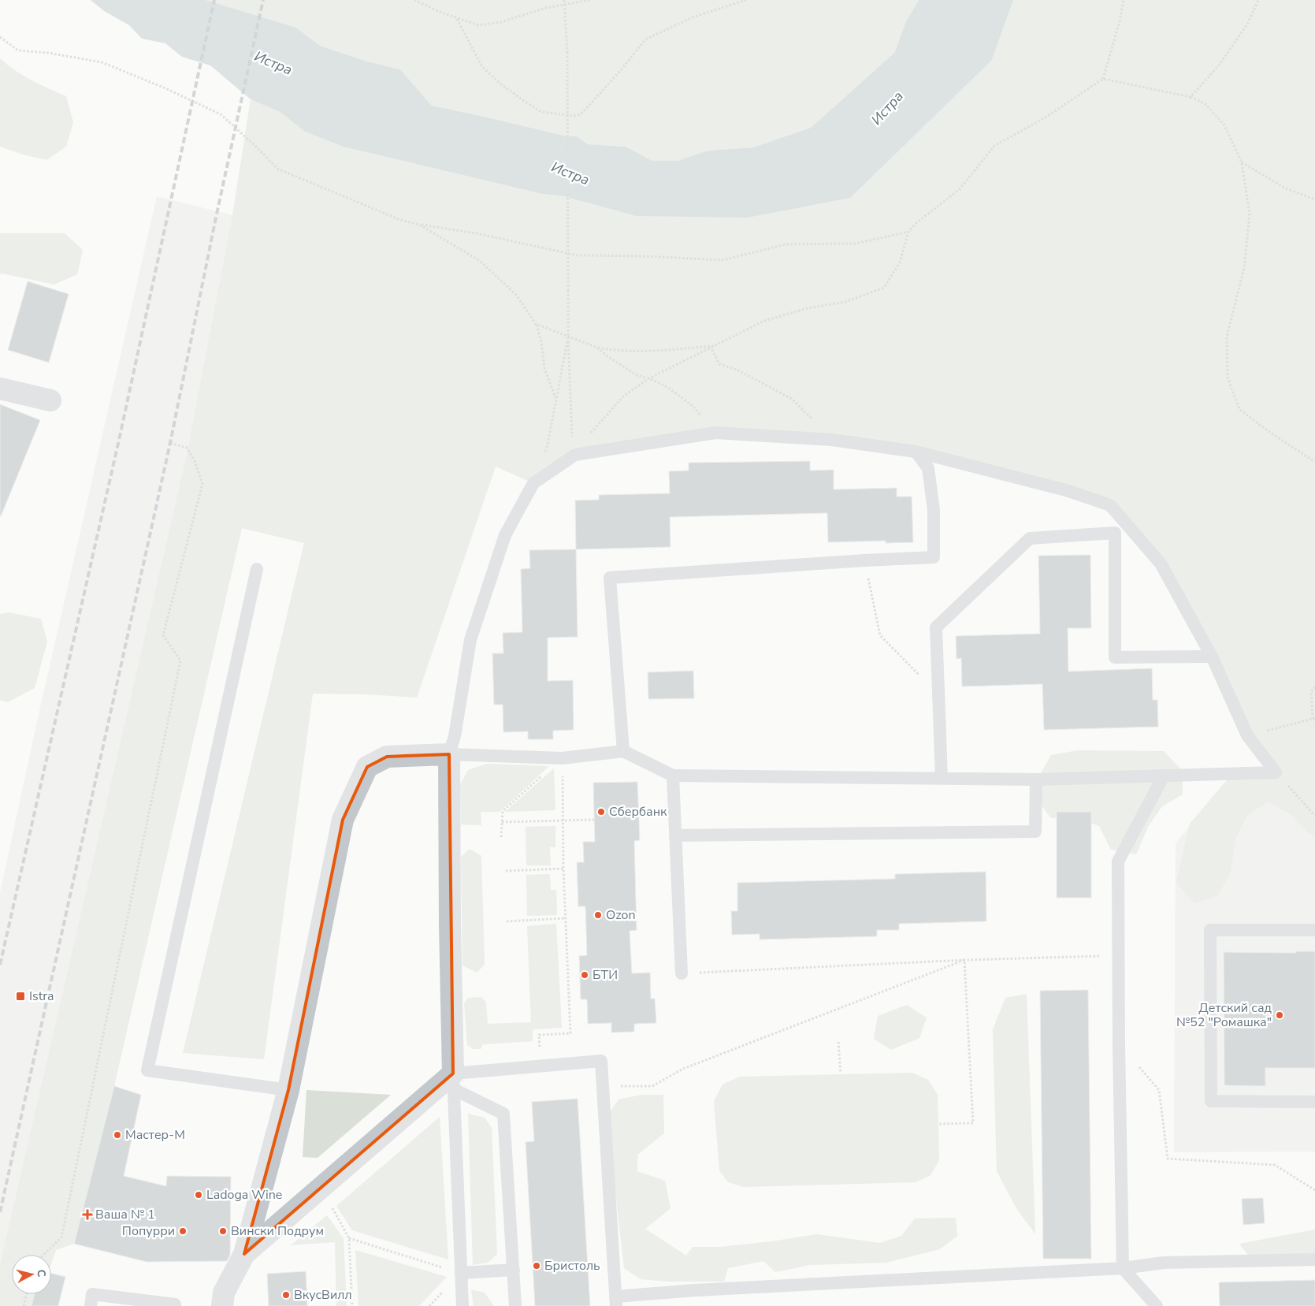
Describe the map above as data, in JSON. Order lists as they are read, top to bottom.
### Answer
{
  "water": ["Истра"],
  "places": {
    "other": [
      "Сбербанк",
      "Ozon",
      "БТИ",
      "Детский сад №52 \"Ромашка\"",
      "Мастер-М",
      "Ladoga Wine",
      "Попурри",
      "Вински Подрум",
      "Бристоль",
      "ВкусВилл"
    ],
    "transit": ["Istra"],
    "health": ["Ваша № 1"]
  },
  "north": "right"
}
